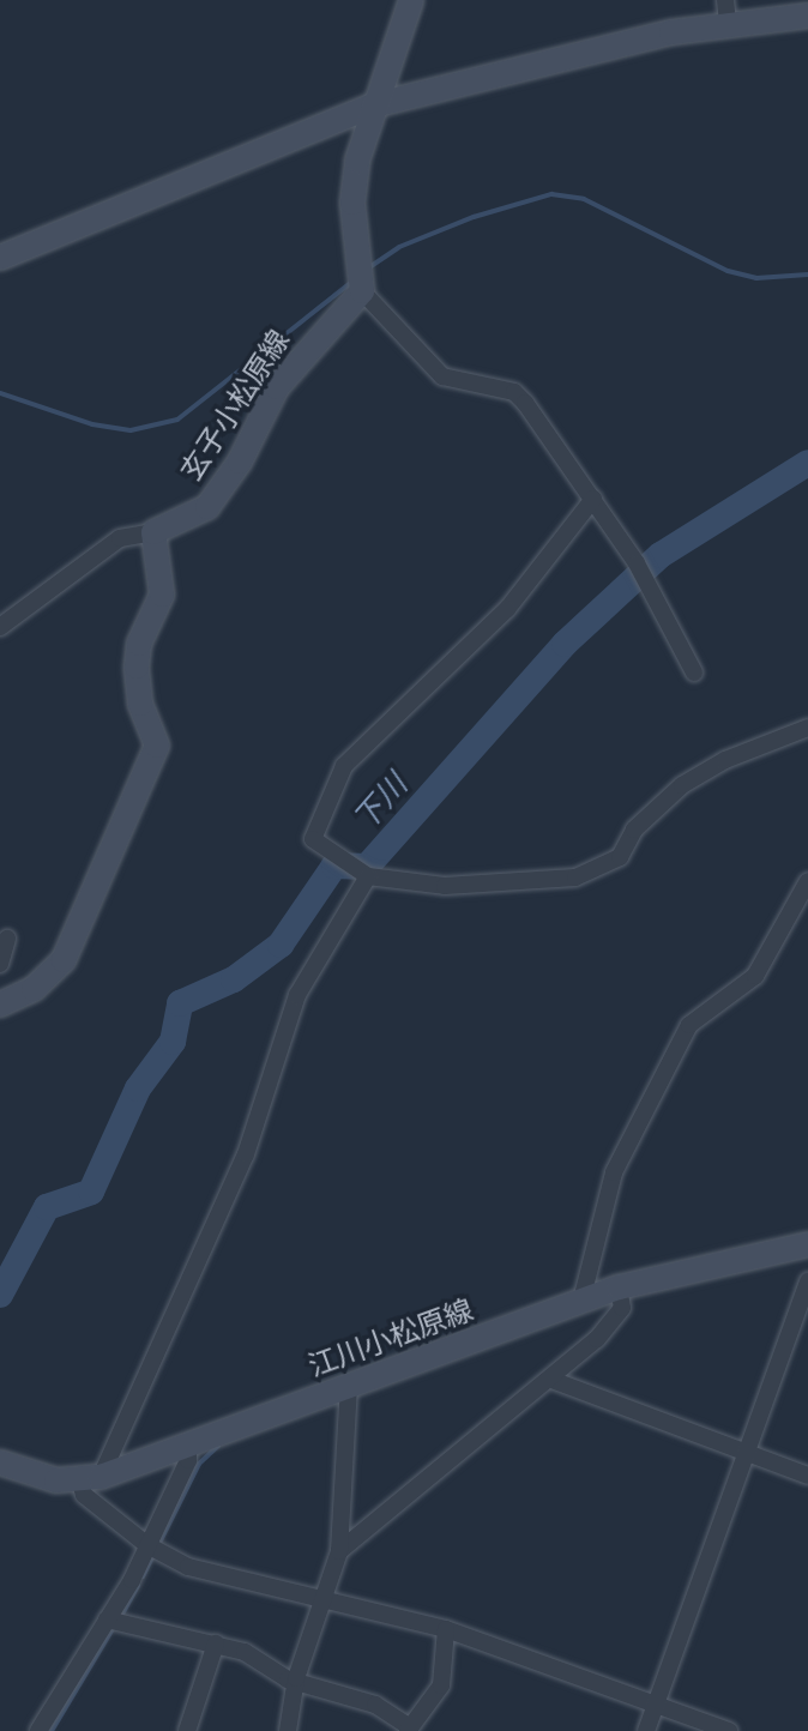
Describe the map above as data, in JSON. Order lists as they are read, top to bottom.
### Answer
{
  "streets": {
    "main road": ["玄子小松原線", "江川小松原線"]
  },
  "water": ["下川"]
}
